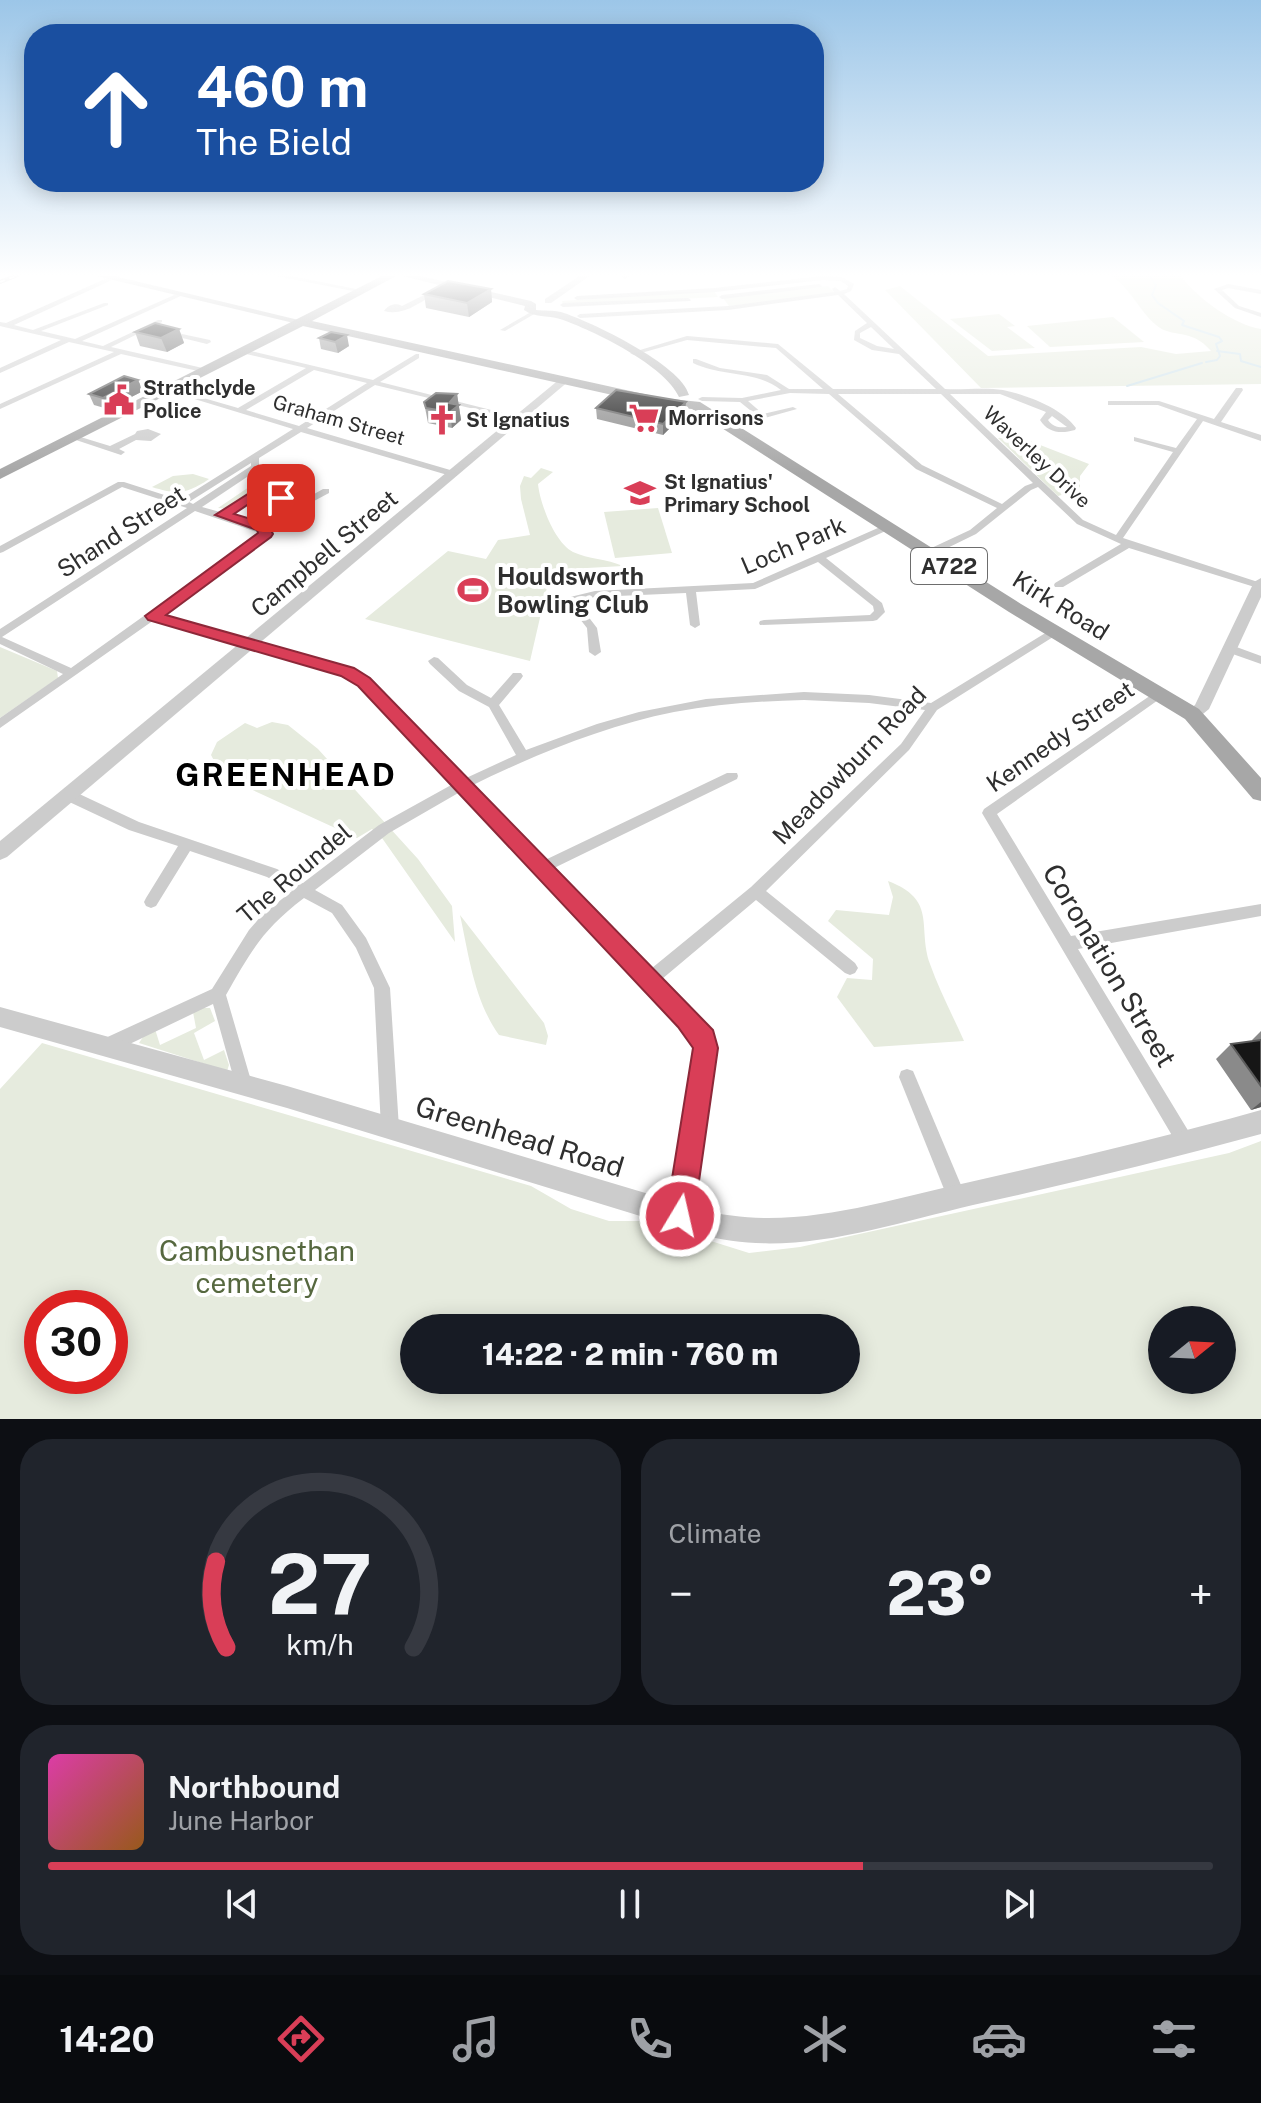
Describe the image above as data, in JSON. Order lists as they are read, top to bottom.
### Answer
{
  "streets": {
    "main road": ["A722", "Kirk Road"],
    "street": [
      "Graham Street",
      "Waverley Drive",
      "Shand Street",
      "Loch Park",
      "Campbell Street",
      "Kennedy Street",
      "Meadowburn Road",
      "The Roundel",
      "Coronation Street",
      "Greenhead Road"
    ]
  },
  "crossings": [
    ["Graham Street", "Shand Street"],
    ["Graham Street", "Campbell Street"],
    ["Loch Park", "Kirk Road"],
    ["Campbell Street", "Kirk Road"],
    ["Kirk Road", "Kennedy Street"],
    ["Kirk Road", "Meadowburn Road"],
    ["Kennedy Street", "Coronation Street"],
    ["Meadowburn Road", "The Roundel"],
    ["Coronation Street", "Greenhead Road"]
  ],
  "districts": ["GREENHEAD"],
  "parks": ["Cambusnethan cemetery"],
  "places": {
    "public building": ["Strathclyde Police"],
    "supermarket": ["Morrisons"],
    "church": ["St Ignatius"],
    "school or university": ["St Ignatius' Primary School"],
    "sports": ["Houldsworth Bowling Club"]
  },
  "north": "right",
  "page": {
    "turn": ["460 m", "The Bield"],
    "limit": "30",
    "trip": "14:22 · 2 min · 760 m",
    "tile": "Climate",
    "heat": ["−", "23°", "+"],
    "song": ["Northbound", "June Harbor"],
    "tabs": "14:20",
    "gauge": ["27", "km/h"]
  }
}
